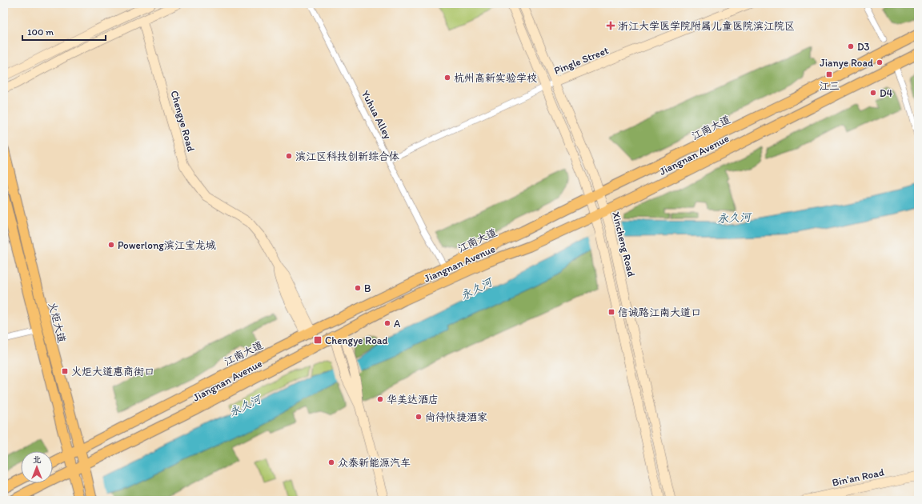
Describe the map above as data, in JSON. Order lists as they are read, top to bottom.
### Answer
{
  "streets": {
    "main road": [
      "Pingle Street",
      "Chengye Road",
      "江南大道",
      "Jiangnan Avenue",
      "Xincheng Road",
      "火炬大道",
      "Bin'an Road"
    ],
    "street": ["Yuhua Alley"]
  },
  "crossings": [
    ["Pingle Street", "Yuhua Alley"],
    ["Pingle Street", "Xincheng Road"],
    ["Yuhua Alley", "江南大道"],
    ["Chengye Road", "江南大道"],
    ["江南大道", "Xincheng Road"],
    ["江南大道", "火炬大道"],
    ["Jiangnan Avenue", "Xincheng Road"],
    ["Jiangnan Avenue", "火炬大道"]
  ],
  "water": ["永久河"],
  "places": {
    "health": ["浙江大学医学院附属儿童医院滨江院区"],
    "other": [
      "D3",
      "Jianye Road",
      "杭州高新实验学校",
      "D4",
      "滨江区科技创新综合体",
      "Powerlong滨江宝龙城",
      "B",
      "A",
      "华美达酒店",
      "尚待快捷酒家",
      "众泰新能源汽车"
    ],
    "transit": [
      "江三",
      "信诚路江南大道口",
      "Chengye Road",
      "火炬大道惠商街口"
    ]
  },
  "scale_bar": "100 m",
  "north": "top"
}
